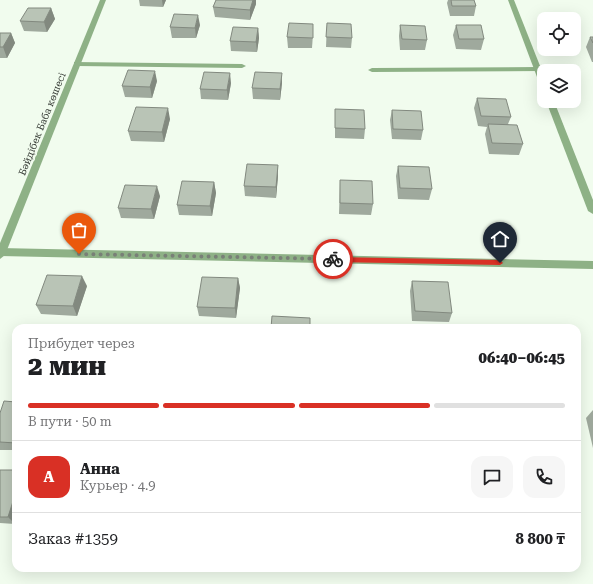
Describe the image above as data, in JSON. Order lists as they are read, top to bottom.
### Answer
{
  "streets": {
    "street": ["Бәйдібек Баба көшесі"]
  },
  "page": {
    "heading": ["2 мин", "Прибудет через", "06:40–06:45"],
    "panel": [
      "Анна",
      "Курьер · 4.9",
      "Заказ #1359",
      "8 800 ₸"
    ],
    "bar": "В пути · 50 m",
    "round": "А"
  }
}
